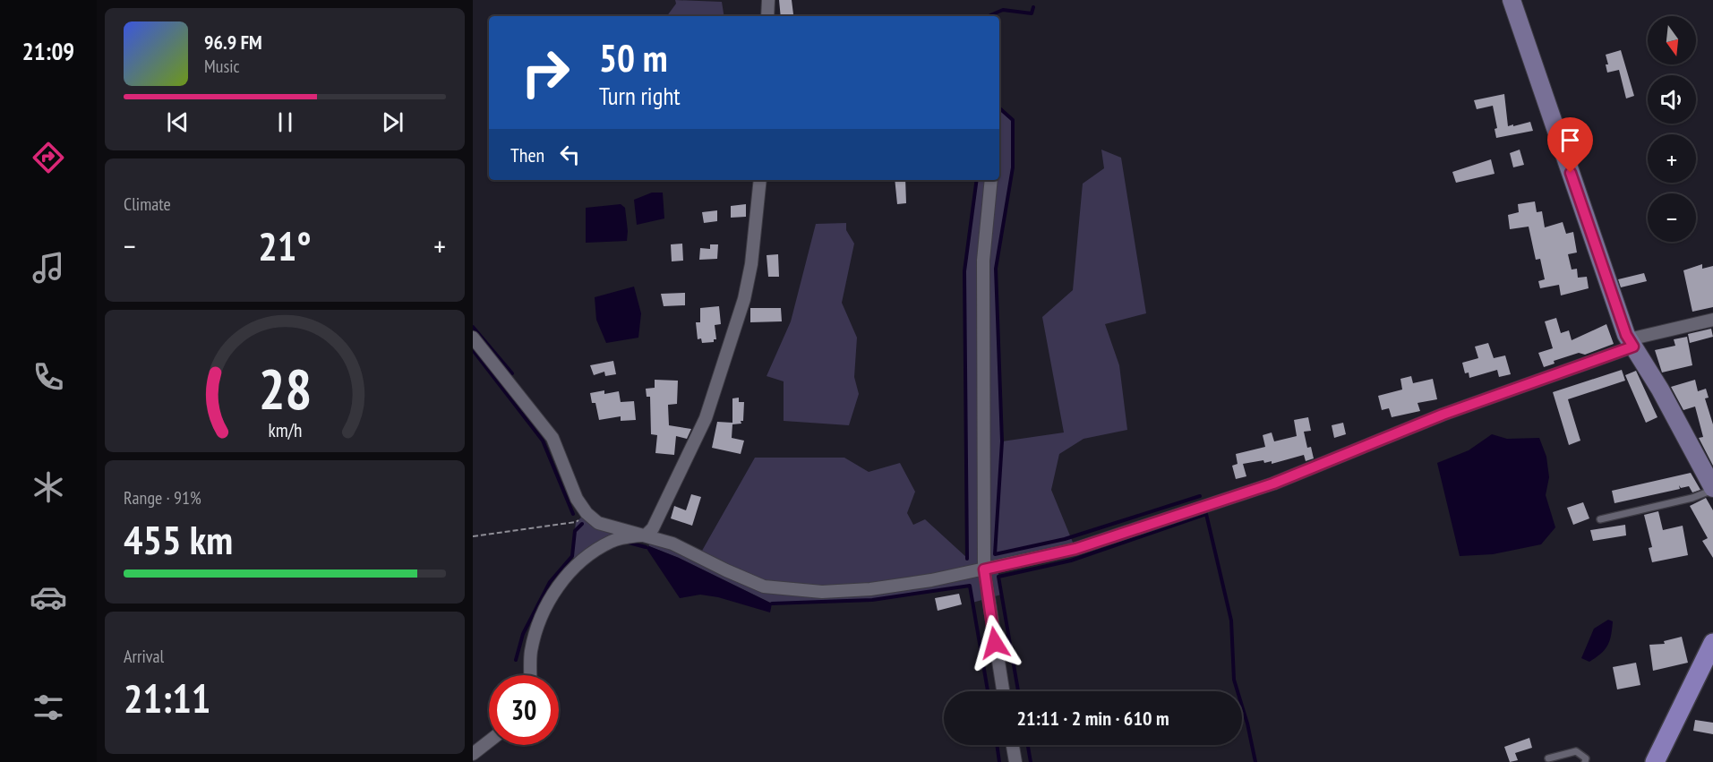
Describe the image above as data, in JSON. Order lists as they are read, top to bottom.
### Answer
{
  "north": "bottom",
  "page": {
    "tabs": "21:09",
    "map_buttons": ["+", "−"],
    "turn": ["50 m", "Turn right"],
    "song": ["96.9 FM", "Music"],
    "then": "Then",
    "tile": [
      "Climate",
      ["Range · 91%", "455 km"],
      ["Arrival", "21:11"]
    ],
    "heat": ["−", "21°", "+"],
    "limit": "30",
    "trip": "21:11 · 2 min · 610 m",
    "gauge": ["28", "km/h"]
  }
}
